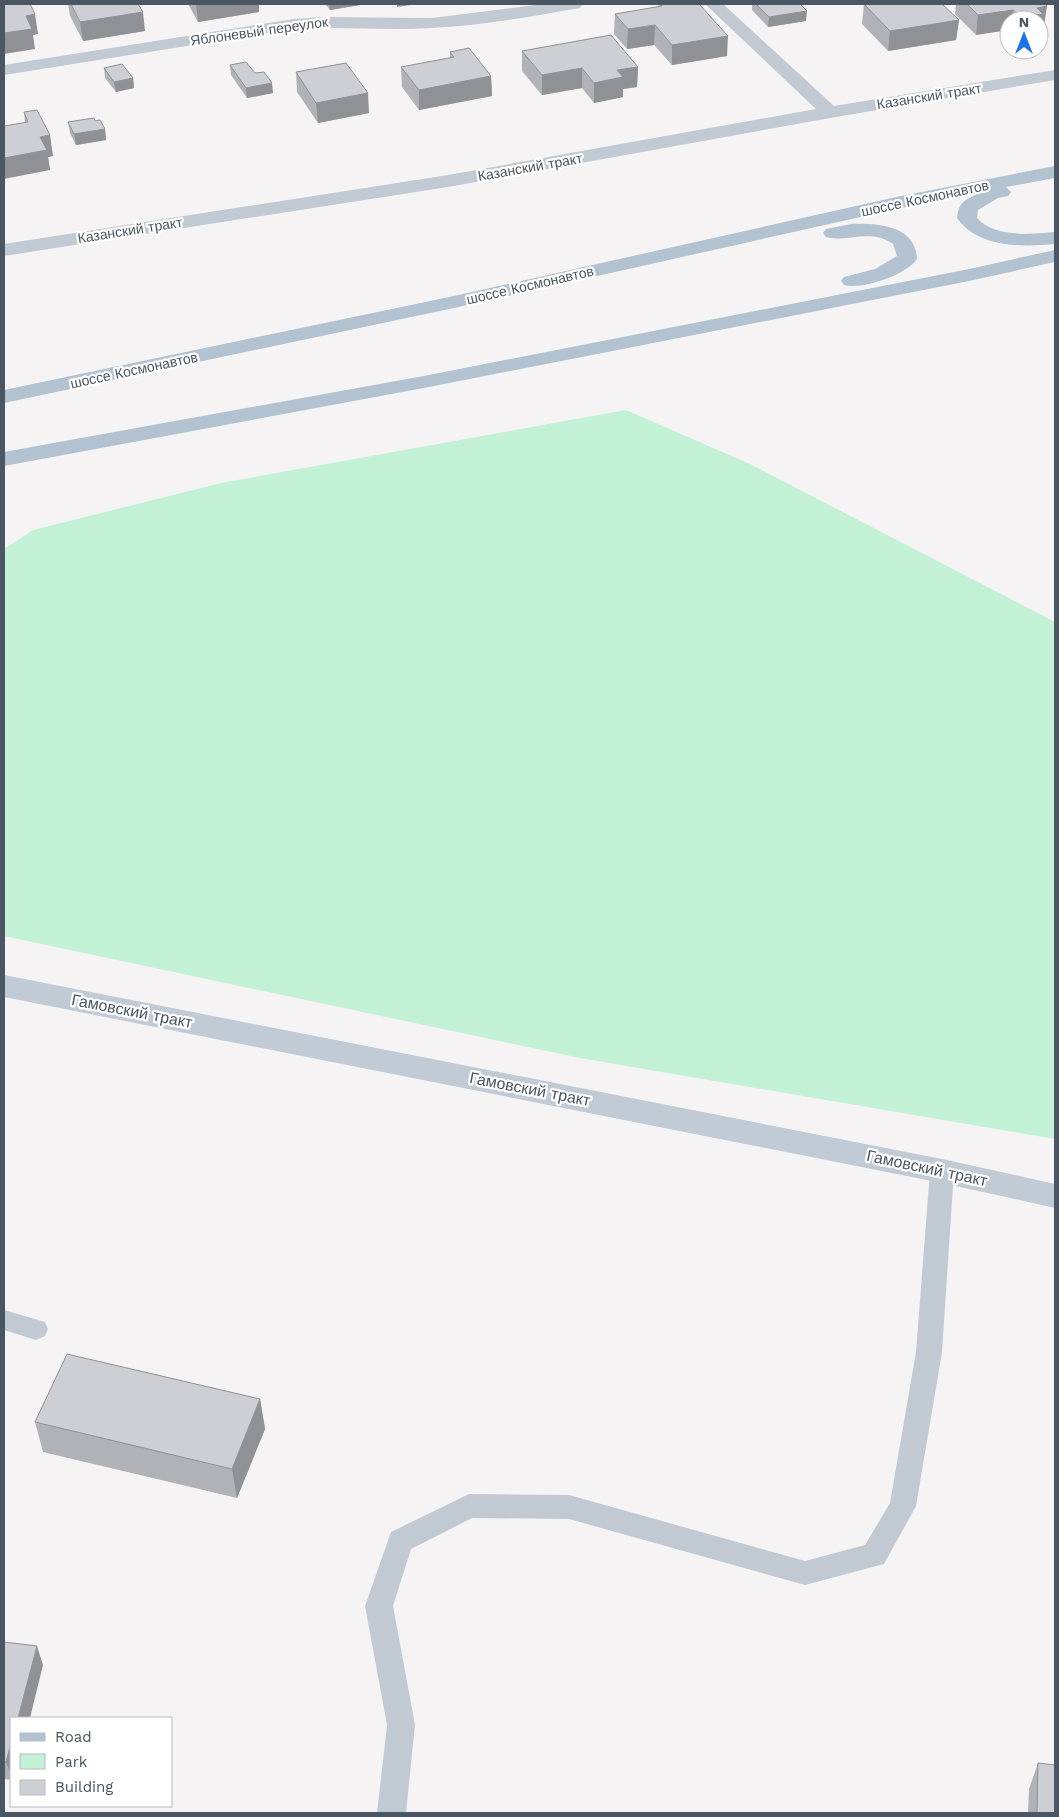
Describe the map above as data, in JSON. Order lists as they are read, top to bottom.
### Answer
{
  "streets": {
    "main road": ["шоссе Космонавтов"],
    "street": ["Яблоневый переулок", "Казанский тракт", "Гамовский тракт"]
  },
  "legend": ["Road", "Park", "Building"],
  "north": "top"
}
